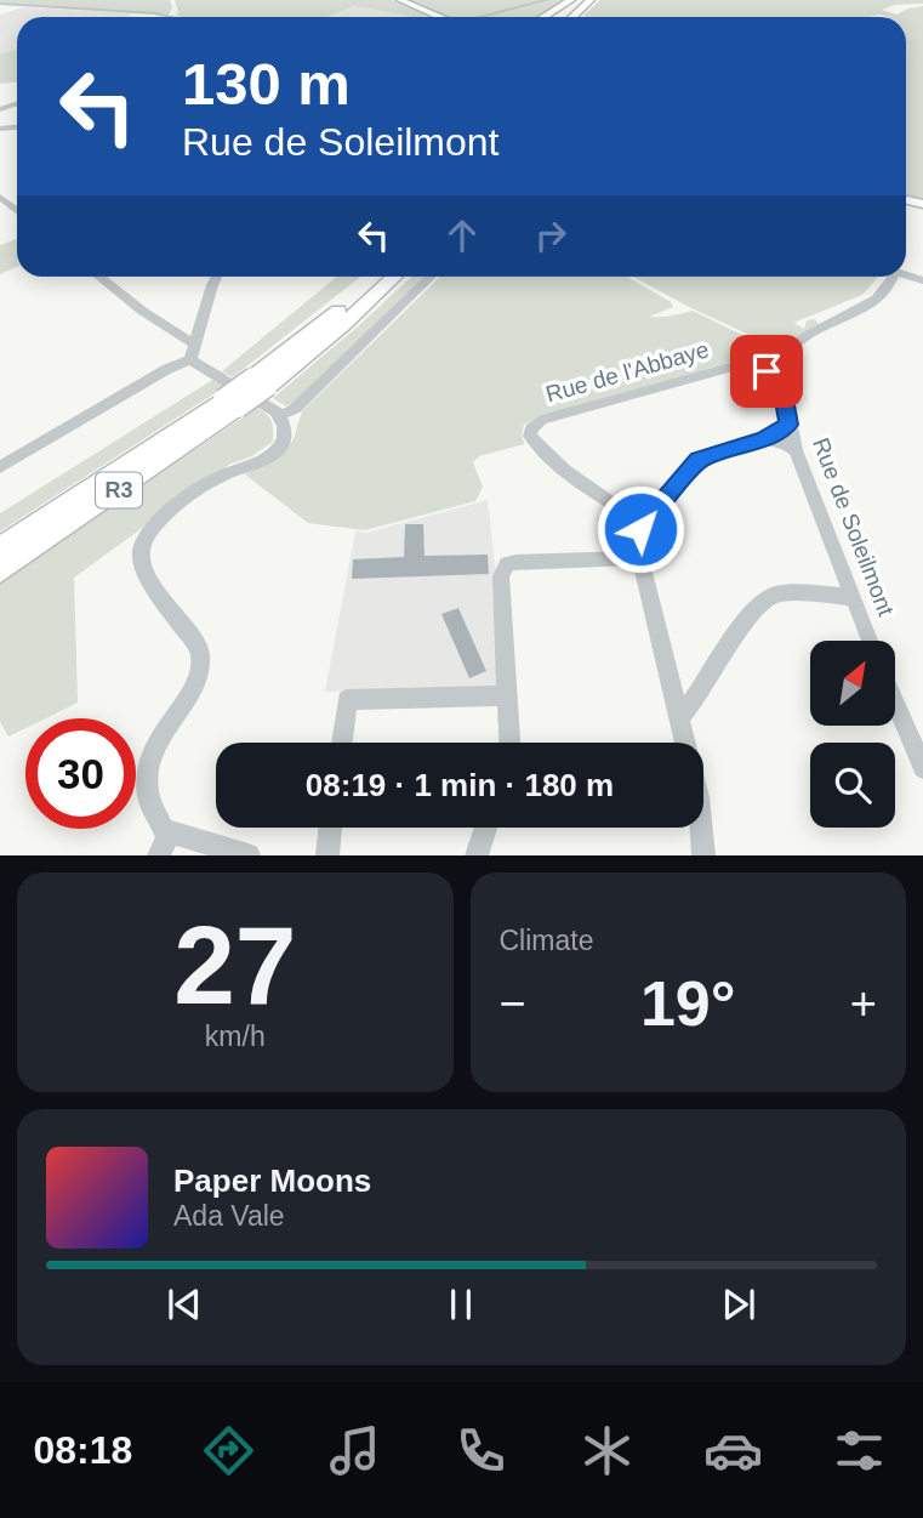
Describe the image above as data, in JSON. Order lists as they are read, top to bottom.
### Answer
{
  "streets": {
    "highway": ["R3"],
    "street": ["Rue de l'Abbaye", "Rue de Soleilmont"]
  },
  "crossings": [
    ["Rue de l'Abbaye", "Rue de Soleilmont"]
  ],
  "north": "top right",
  "page": {
    "turn": ["130 m", "Rue de Soleilmont"],
    "limit": "30",
    "trip": "08:19 · 1 min · 180 m",
    "tile": [
      ["27", "km/h"],
      "Climate"
    ],
    "heat": ["−", "19°", "+"],
    "song": ["Paper Moons", "Ada Vale"],
    "tabs": "08:18"
  }
}
